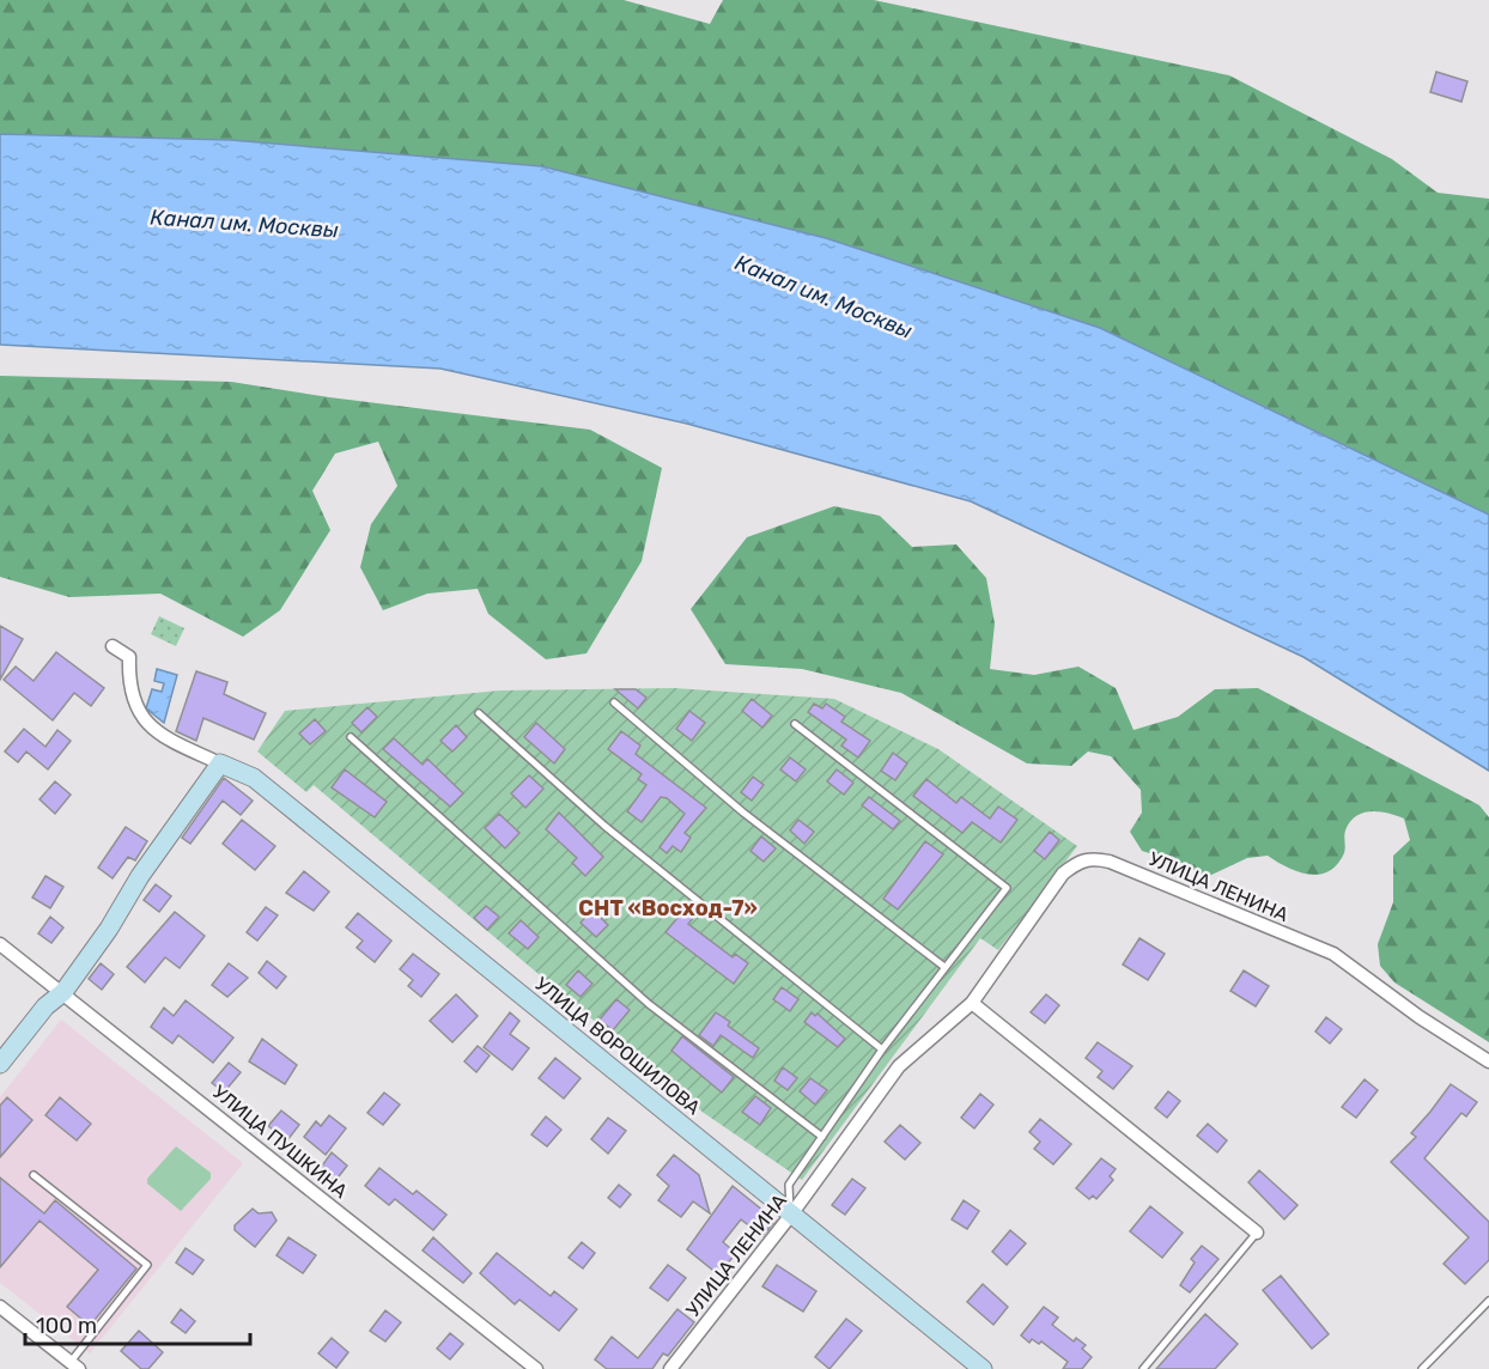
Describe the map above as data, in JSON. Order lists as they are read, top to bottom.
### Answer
{
  "streets": {
    "street": ["УЛИЦА ЛЕНИНА", "УЛИЦА ВОРОШИЛОВА", "УЛИЦА ПУШКИНА"]
  },
  "crossings": [
    ["УЛИЦА ЛЕНИНА", "УЛИЦА ВОРОШИЛОВА"]
  ],
  "districts": ["СНТ «Восход-7»"],
  "water": ["Канал им. Москвы"],
  "scale_bar": "100 m"
}
